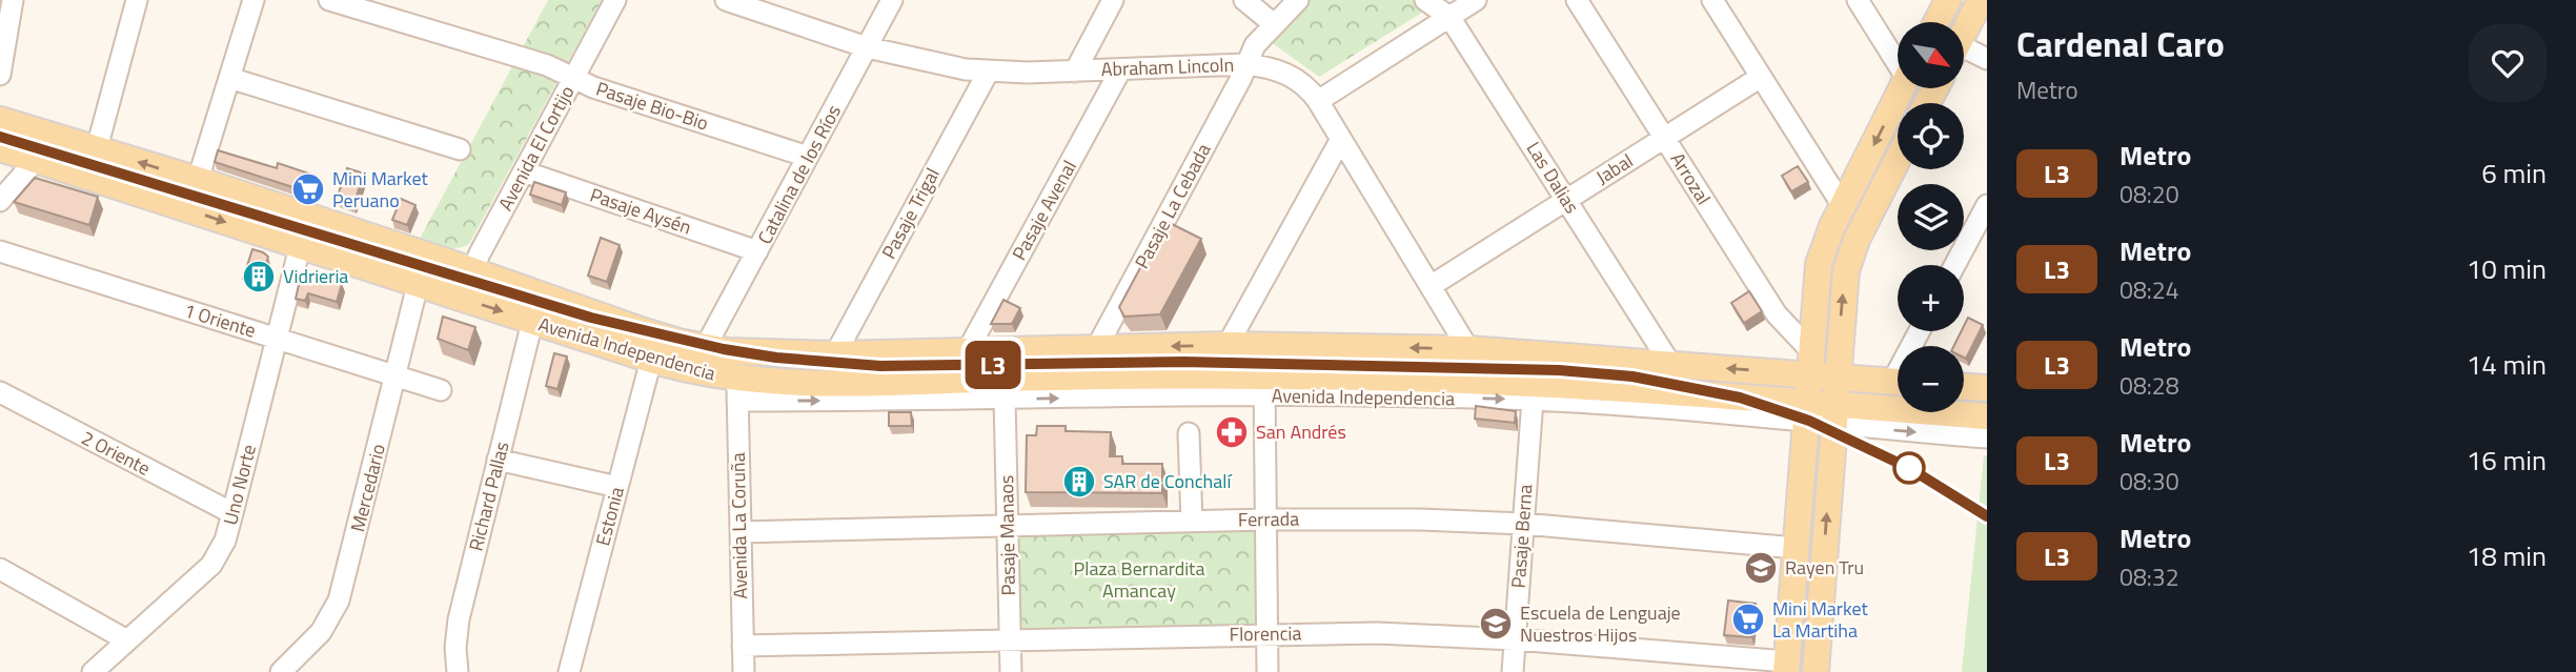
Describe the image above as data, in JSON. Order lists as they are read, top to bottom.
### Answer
{
  "streets": {
    "main road": ["Avenida Independencia"],
    "street": [
      "Abraham Lincoln",
      "Pasaje Bio-Bio",
      "Avenida El Cortijo",
      "Jabal",
      "Catalina de los Ríos",
      "Las Dalias",
      "Arrozal",
      "Pasaje La Cebada",
      "Pasaje Avenal",
      "Pasaje Aysén",
      "Pasaje Trigal",
      "1 Oriente",
      "2 Oriente",
      "Uno Norte",
      "Mercedario",
      "Richard Pallas",
      "Estonia",
      "Ferrada",
      "Avenida La Coruña",
      "Pasaje Manaos",
      "Pasaje Berna",
      "Florencia"
    ]
  },
  "crossings": [
    ["Abraham Lincoln", "Jabal"],
    ["Abraham Lincoln", "Catalina de los Ríos"],
    ["Abraham Lincoln", "Pasaje La Cebada"],
    ["Abraham Lincoln", "Pasaje Avenal"],
    ["Abraham Lincoln", "Pasaje Trigal"],
    ["Abraham Lincoln", "Avenida Independencia"],
    ["Pasaje Bio-Bio", "Avenida El Cortijo"],
    ["Pasaje Bio-Bio", "Catalina de los Ríos"],
    ["Avenida El Cortijo", "Pasaje Aysén"],
    ["Avenida El Cortijo", "Avenida Independencia"],
    ["Jabal", "Las Dalias"],
    ["Jabal", "Arrozal"],
    ["Catalina de los Ríos", "Pasaje Aysén"],
    ["Catalina de los Ríos", "Avenida Independencia"],
    ["Las Dalias", "Avenida Independencia"],
    ["Arrozal", "Avenida Independencia"],
    ["Pasaje La Cebada", "Avenida Independencia"],
    ["Pasaje Avenal", "Avenida Independencia"],
    ["Pasaje Trigal", "Avenida Independencia"],
    ["1 Oriente", "Uno Norte"],
    ["1 Oriente", "Mercedario"],
    ["Avenida Independencia", "Uno Norte"],
    ["Avenida Independencia", "Mercedario"],
    ["Avenida Independencia", "Richard Pallas"],
    ["Avenida Independencia", "Estonia"],
    ["Avenida Independencia", "Avenida La Coruña"],
    ["Avenida Independencia", "Pasaje Manaos"],
    ["Avenida Independencia", "Pasaje Berna"],
    ["2 Oriente", "Uno Norte"],
    ["Ferrada", "Avenida La Coruña"],
    ["Ferrada", "Pasaje Manaos"],
    ["Ferrada", "Pasaje Berna"],
    ["Avenida La Coruña", "Florencia"],
    ["Pasaje Manaos", "Florencia"],
    ["Pasaje Berna", "Florencia"]
  ],
  "parks": ["Plaza Bernardita Amancay"],
  "places": {
    "supermarket": ["Mini Market Peruano", "Mini Market La Martiha"],
    "building": ["Vidrieria", "SAR de Conchalí"],
    "pharmacy": ["San Andrés"],
    "school or university": ["Rayen Tru", "Escuela de Lenguaje Nuestros Hijos"]
  },
  "lines": ["metro line L3"],
  "north": "bottom right",
  "page": {
    "on_map": "L3",
    "heading": ["Cardenal Caro", "Metro"],
    "map_buttons": ["+", "−"],
    "list": [
      {
        "mark": "L3",
        "name": "Metro",
        "note": "08:20",
        "value": "6 min"
      },
      {
        "mark": "L3",
        "name": "Metro",
        "note": "08:24",
        "value": "10 min"
      },
      {
        "mark": "L3",
        "name": "Metro",
        "note": "08:28",
        "value": "14 min"
      },
      {
        "mark": "L3",
        "name": "Metro",
        "note": "08:30",
        "value": "16 min"
      },
      {
        "mark": "L3",
        "name": "Metro",
        "note": "08:32",
        "value": "18 min"
      }
    ]
  }
}
